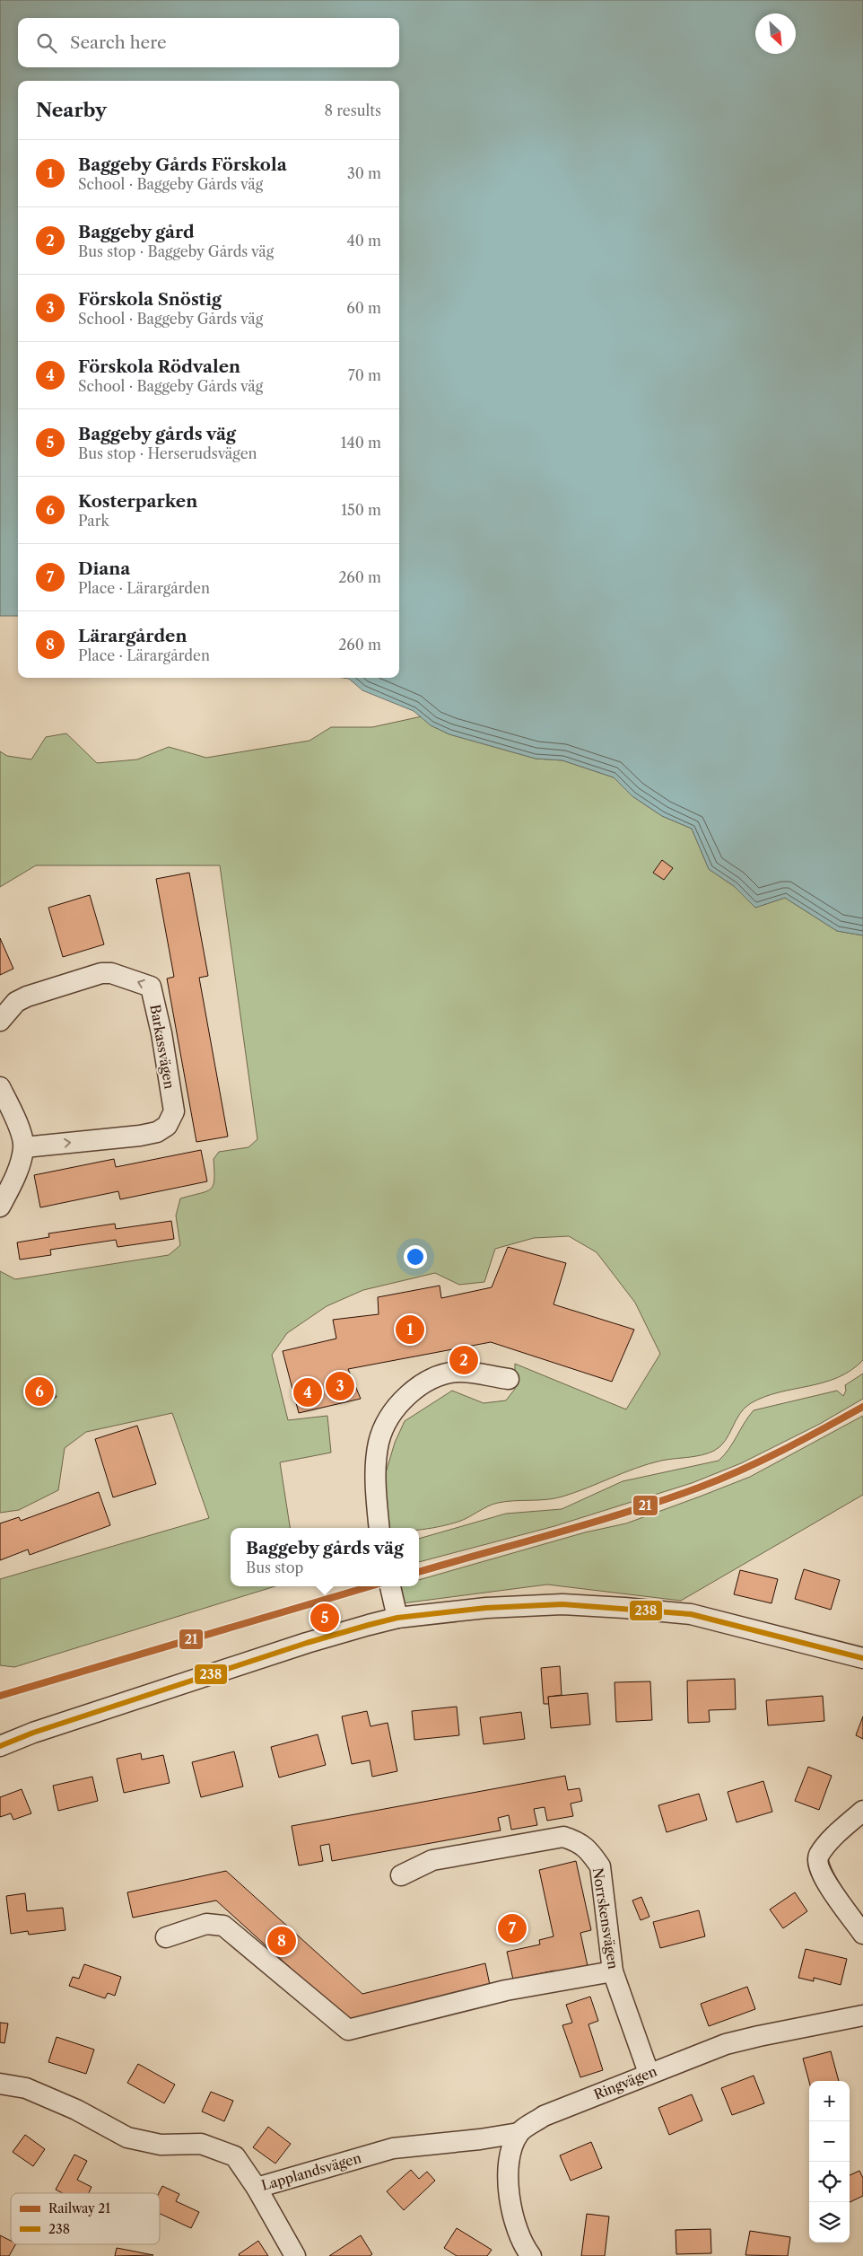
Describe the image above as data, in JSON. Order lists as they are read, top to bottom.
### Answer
{
  "streets": {
    "street": [
      "Barkassvägen",
      "Norrskensvägen",
      "Ringvägen",
      "Lapplandsvägen"
    ]
  },
  "crossings": [
    ["Norrskensvägen", "Ringvägen"],
    ["Ringvägen", "Lapplandsvägen"]
  ],
  "lines": ["rail line 21", "transit line 238"],
  "legend": ["Railway 21", "238"],
  "north": "bottom right",
  "page": {
    "search": "Search here",
    "heading": ["Nearby", "8 results"],
    "list": [
      {
        "mark": "1",
        "name": "Baggeby Gårds Förskola",
        "note": "School · Baggeby Gårds väg",
        "value": "30 m"
      },
      {
        "mark": "2",
        "name": "Baggeby gård",
        "note": "Bus stop · Baggeby Gårds väg",
        "value": "40 m"
      },
      {
        "mark": "3",
        "name": "Förskola Snöstig",
        "note": "School · Baggeby Gårds väg",
        "value": "60 m"
      },
      {
        "mark": "4",
        "name": "Förskola Rödvalen",
        "note": "School · Baggeby Gårds väg",
        "value": "70 m"
      },
      {
        "mark": "5",
        "name": "Baggeby gårds väg",
        "note": "Bus stop · Herserudsvägen",
        "value": "140 m"
      },
      {
        "mark": "6",
        "name": "Kosterparken",
        "note": "Park",
        "value": "150 m"
      },
      {
        "mark": "7",
        "name": "Diana",
        "note": "Place · Lärargården",
        "value": "260 m"
      },
      {
        "mark": "8",
        "name": "Lärargården",
        "note": "Place · Lärargården",
        "value": "260 m"
      }
    ],
    "pins": [
      "1",
      "2",
      "3",
      "6",
      "4",
      "5",
      "7",
      "8"
    ],
    "popup": ["Baggeby gårds väg", "Bus stop"],
    "map_buttons": ["+", "−"]
  }
}
